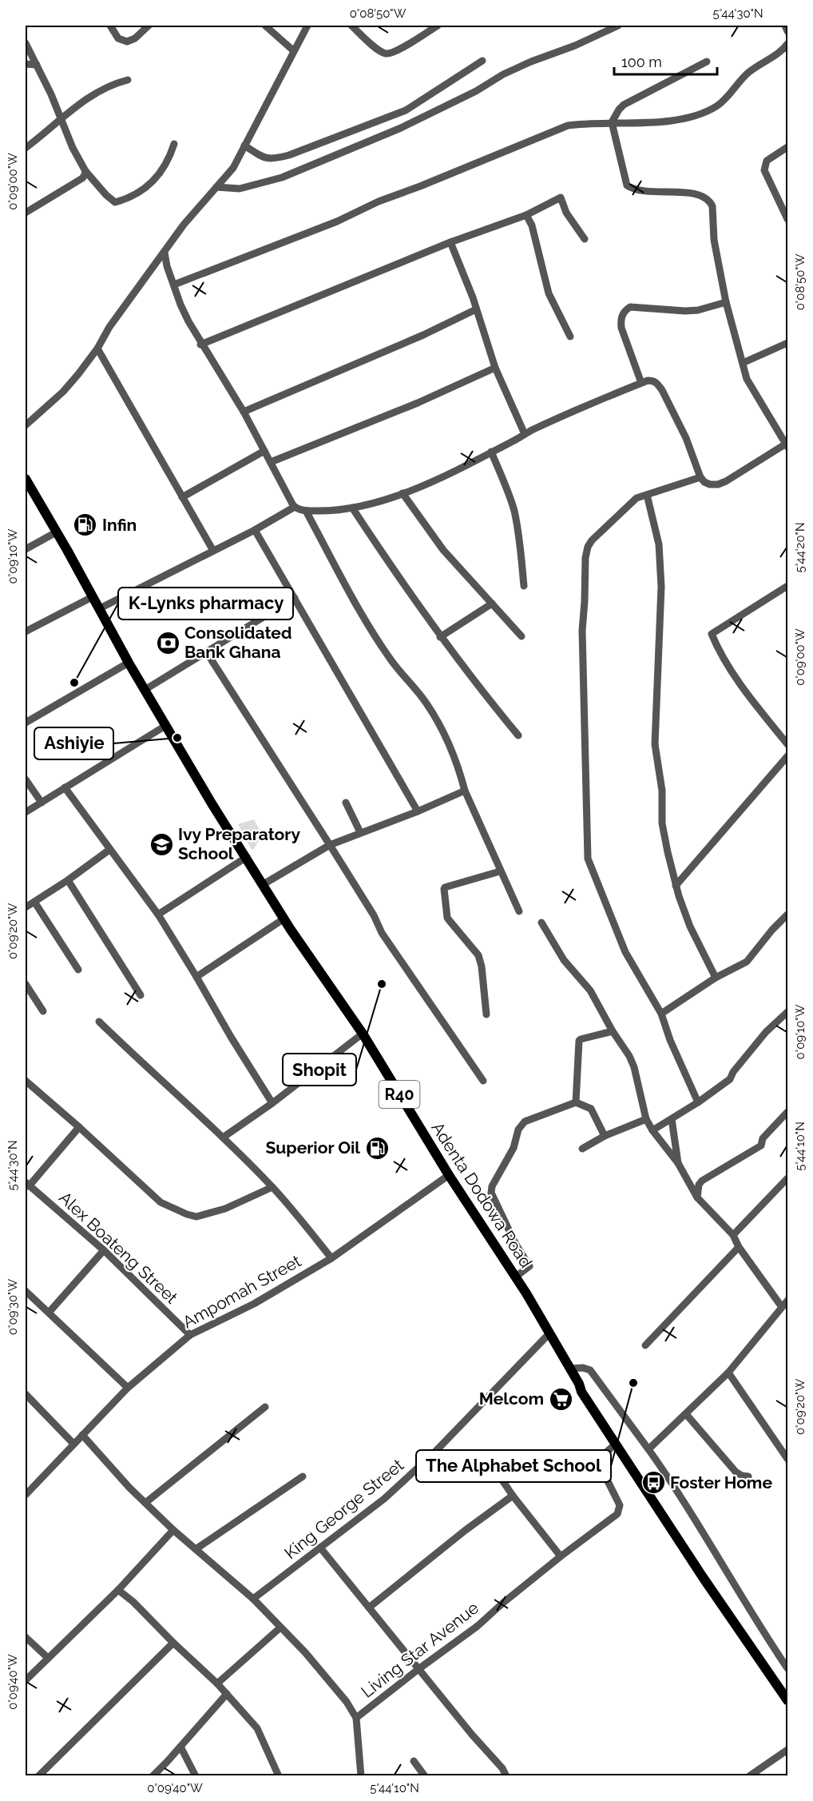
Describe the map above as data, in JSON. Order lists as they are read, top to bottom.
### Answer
{
  "streets": {
    "main road": ["R40", "Adenta Dodowa Road"],
    "street": [
      "Alex Boateng Street",
      "Ampomah Street",
      "King George Street",
      "Living Star Avenue"
    ]
  },
  "crossings": [
    ["Adenta Dodowa Road", "Ampomah Street"],
    ["Adenta Dodowa Road", "King George Street"],
    ["Adenta Dodowa Road", "Living Star Avenue"],
    ["Alex Boateng Street", "Ampomah Street"]
  ],
  "places": {
    "fuel station": ["Infin", "Superior Oil"],
    "bank": ["Consolidated Bank Ghana"],
    "other": [
      "K-Lynks pharmacy",
      "Ashiyie",
      "Shopit",
      "The Alphabet School"
    ],
    "school or university": ["Ivy Preparatory School"],
    "supermarket": ["Melcom"],
    "bus stop": ["Foster Home"]
  },
  "scale_bar": "100 m",
  "coordinates": [
    "0°08'50\"W",
    "5°44'30\"N",
    "0°09'00\"W",
    "5°44'20\"N",
    "0°09'10\"W",
    "0°09'20\"W",
    "5°44'10\"N",
    "0°09'30\"W",
    "0°09'40\"W"
  ]
}
